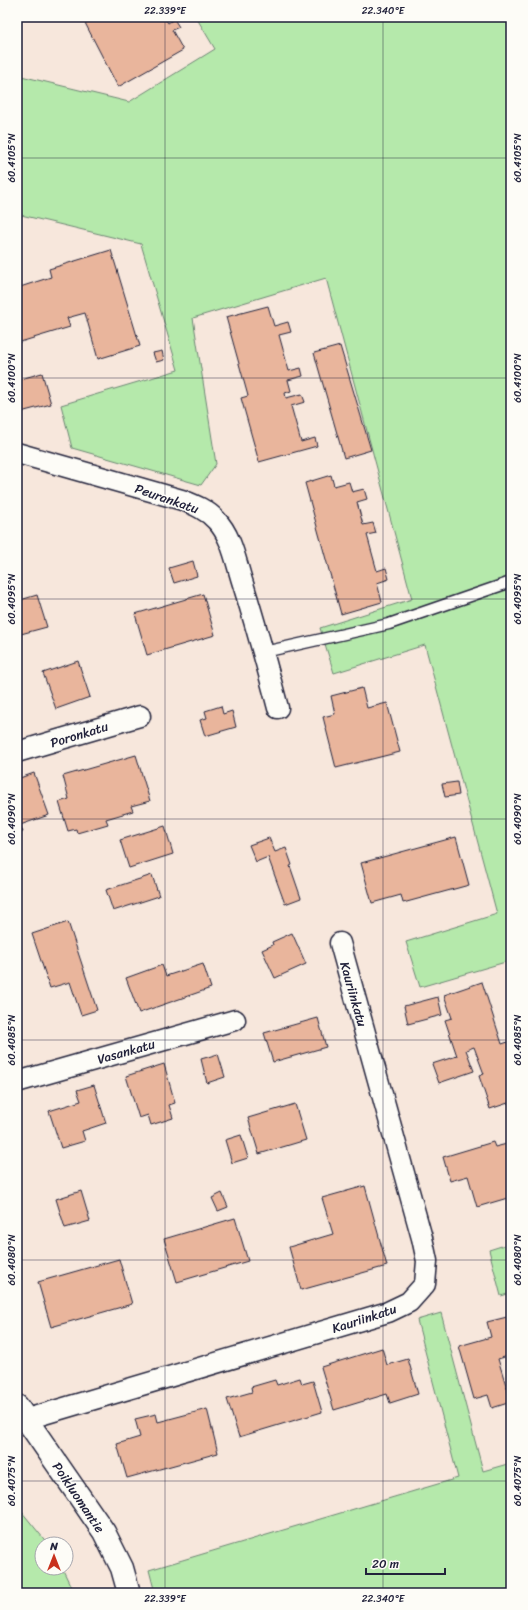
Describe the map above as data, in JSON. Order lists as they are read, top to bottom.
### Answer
{
  "streets": {
    "street": [
      "Peurankatu",
      "Poronkatu",
      "Kauriinkatu",
      "Vasankatu",
      "Poikluomantie"
    ]
  },
  "crossings": [
    ["Kauriinkatu", "Poikluomantie"]
  ],
  "scale_bar": "20 m",
  "north": "top",
  "coordinates": [
    "22.339°E",
    "22.340°E",
    "60.4105°N",
    "60.4100°N",
    "60.4095°N",
    "60.4090°N",
    "60.4085°N",
    "60.4080°N",
    "60.4075°N"
  ]
}
